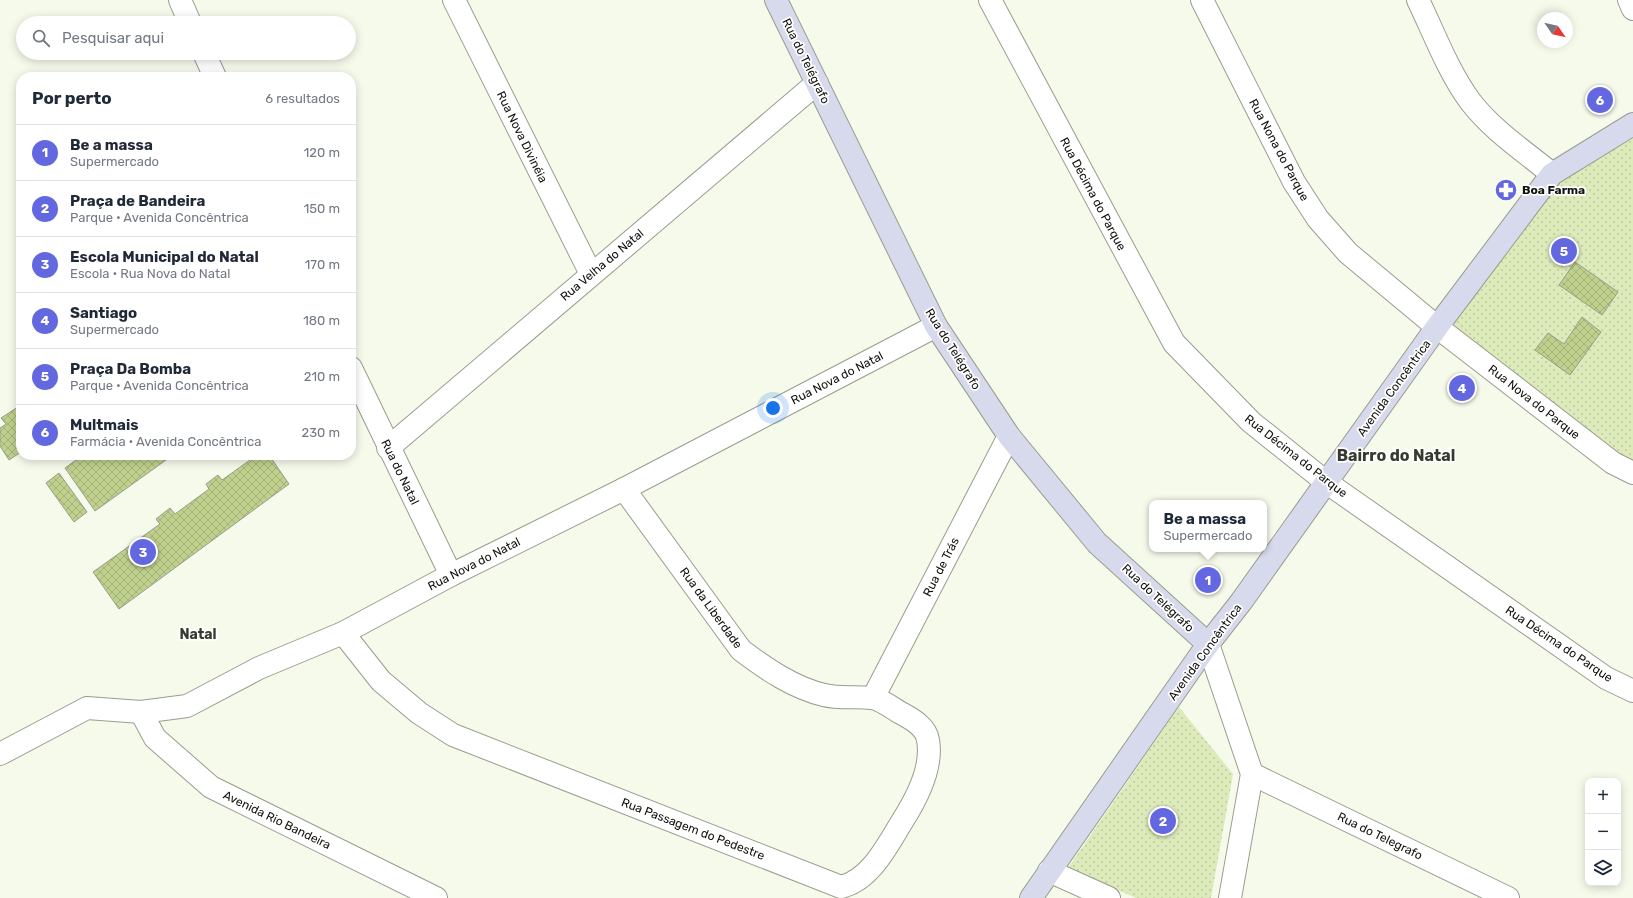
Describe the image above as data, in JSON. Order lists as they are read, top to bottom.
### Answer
{
  "streets": {
    "street": [
      "Rua do Telégrafo",
      "Rua Nova Divinéia",
      "Rua Nona do Parque",
      "Rua Décima do Parque",
      "Rua Velha do Natal",
      "Rua Nova do Natal",
      "Avenida Concêntrica",
      "Rua Nova do Parque",
      "Rua do Natal",
      "Rua de Trás",
      "Rua da Liberdade",
      "Avenida Rio Bandeira",
      "Rua Passagem do Pedestre",
      "Rua do Telegrafo"
    ]
  },
  "crossings": [
    ["Rua do Telégrafo", "Rua Velha do Natal"],
    ["Rua do Telégrafo", "Rua Nova do Natal"],
    ["Rua do Telégrafo", "Avenida Concêntrica"],
    ["Rua do Telégrafo", "Rua de Trás"],
    ["Rua Nova Divinéia", "Rua Velha do Natal"],
    ["Rua Nona do Parque", "Avenida Concêntrica"],
    ["Rua Nona do Parque", "Rua Nova do Parque"],
    ["Rua Décima do Parque", "Avenida Concêntrica"],
    ["Rua Velha do Natal", "Rua do Natal"],
    ["Rua Nova do Natal", "Rua do Natal"],
    ["Rua Nova do Natal", "Rua da Liberdade"],
    ["Rua Nova do Natal", "Avenida Rio Bandeira"],
    ["Rua Nova do Natal", "Rua Passagem do Pedestre"],
    ["Avenida Concêntrica", "Rua Nova do Parque"],
    ["Rua de Trás", "Rua da Liberdade"],
    ["Rua de Trás", "Rua Passagem do Pedestre"],
    ["Rua da Liberdade", "Rua Passagem do Pedestre"]
  ],
  "districts": ["Bairro do Natal", "Natal"],
  "places": {
    "pharmacy": ["Boa Farma"]
  },
  "north": "bottom right",
  "page": {
    "search": "Pesquisar aqui",
    "heading": ["Por perto", "6 resultados"],
    "pins": [
      "6",
      "5",
      "4",
      "3",
      "1",
      "2"
    ],
    "list": [
      {
        "mark": "1",
        "name": "Be a massa",
        "note": "Supermercado",
        "value": "120 m"
      },
      {
        "mark": "2",
        "name": "Praça de Bandeira",
        "note": "Parque · Avenida Concêntrica",
        "value": "150 m"
      },
      {
        "mark": "3",
        "name": "Escola Municipal do Natal",
        "note": "Escola · Rua Nova do Natal",
        "value": "170 m"
      },
      {
        "mark": "4",
        "name": "Santiago",
        "note": "Supermercado",
        "value": "180 m"
      },
      {
        "mark": "5",
        "name": "Praça Da Bomba",
        "note": "Parque · Avenida Concêntrica",
        "value": "210 m"
      },
      {
        "mark": "6",
        "name": "Multmais",
        "note": "Farmácia · Avenida Concêntrica",
        "value": "230 m"
      }
    ],
    "popup": ["Be a massa", "Supermercado"],
    "map_buttons": ["+", "−"]
  }
}
